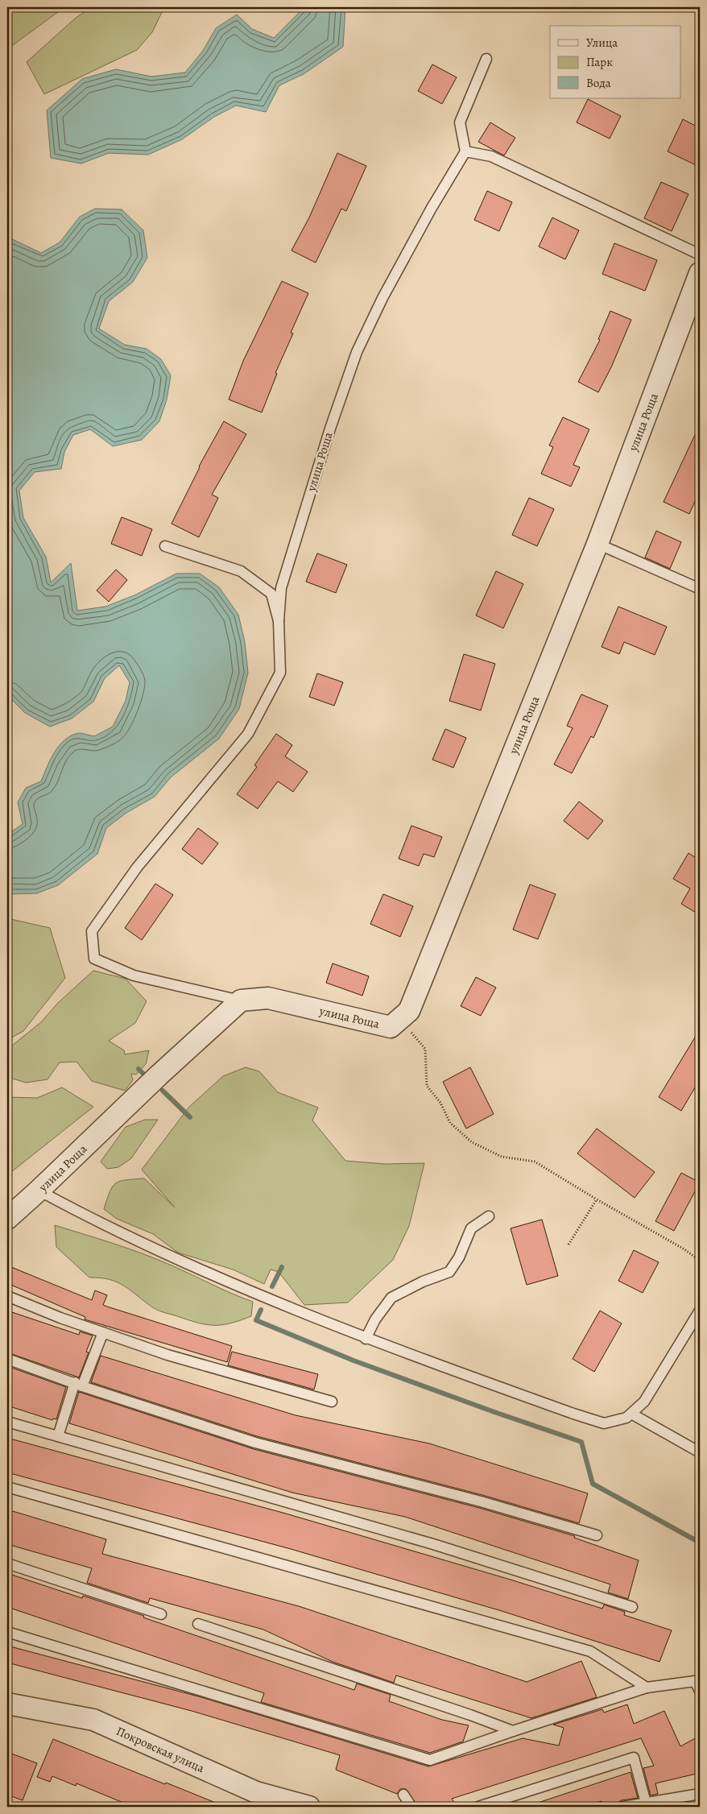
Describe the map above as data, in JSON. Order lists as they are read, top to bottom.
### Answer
{
  "streets": {
    "street": ["улица Роща", "Покровская улица"]
  },
  "legend": ["Улица", "Парк", "Вода"]
}
